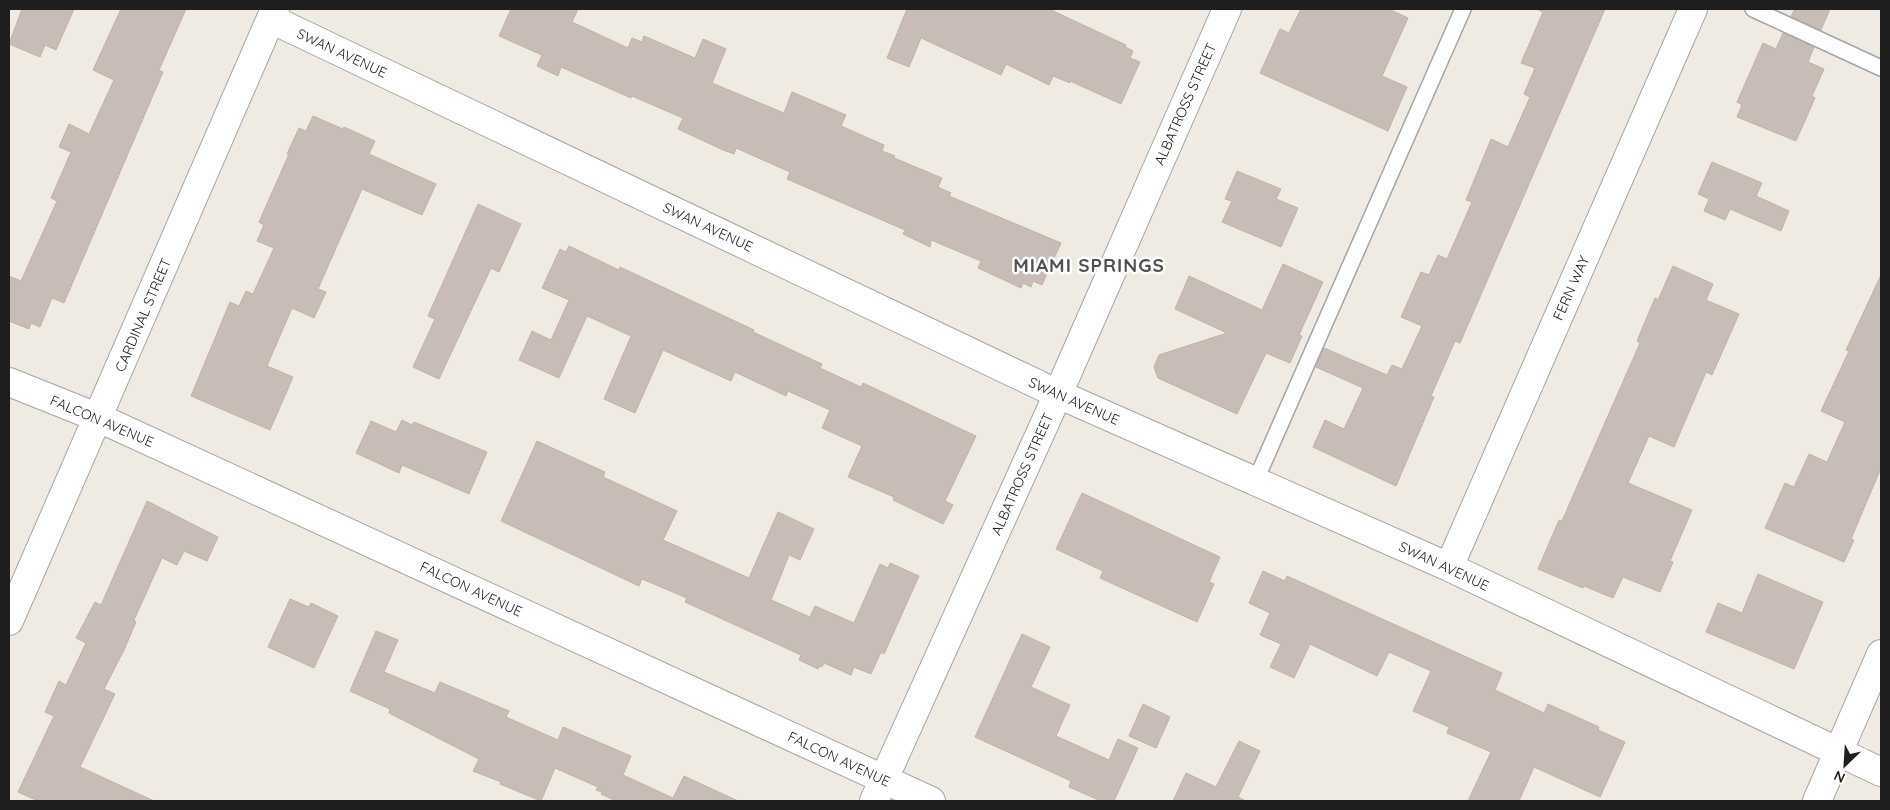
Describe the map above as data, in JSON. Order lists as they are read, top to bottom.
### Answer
{
  "streets": {
    "street": [
      "SWAN AVENUE",
      "ALBATROSS STREET",
      "FERN WAY",
      "CARDINAL STREET",
      "FALCON AVENUE"
    ]
  },
  "crossings": [
    ["SWAN AVENUE", "ALBATROSS STREET"],
    ["SWAN AVENUE", "FERN WAY"],
    ["SWAN AVENUE", "CARDINAL STREET"],
    ["ALBATROSS STREET", "FALCON AVENUE"],
    ["CARDINAL STREET", "FALCON AVENUE"]
  ],
  "districts": ["MIAMI SPRINGS"],
  "north": "bottom left"
}
